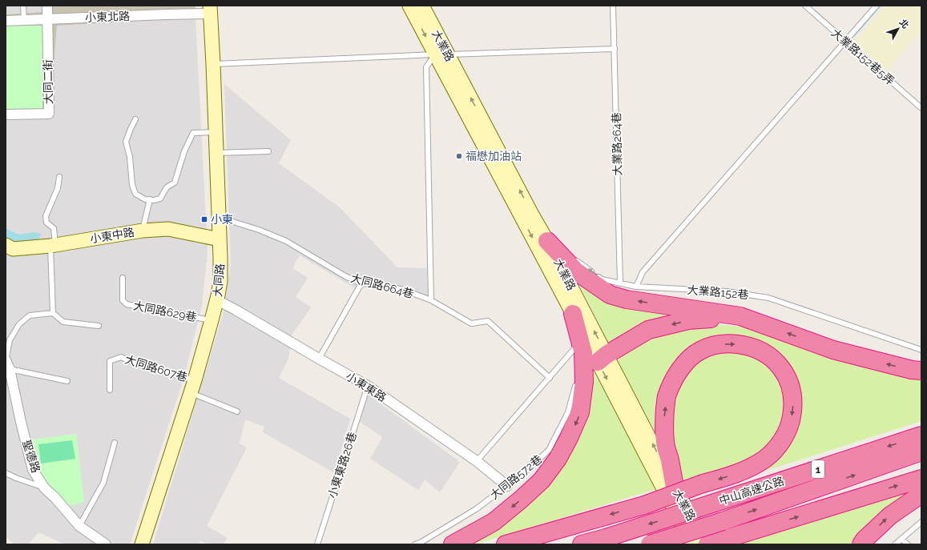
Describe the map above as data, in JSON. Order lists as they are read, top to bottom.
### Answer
{
  "streets": {
    "highway": ["1", "中山高速公路"],
    "main road": ["大業路", "小東中路", "大同路"],
    "street": [
      "小東北路",
      "大同二街",
      "小東東路",
      "聖德路"
    ],
    "lane": [
      "大業路152巷5弄",
      "大業路264巷",
      "大同路664巷",
      "大業路152巷",
      "大同路629巷",
      "大同路607巷",
      "小東東路26巷",
      "大同路572巷"
    ]
  },
  "crossings": [
    ["小東北路", "大同二街"],
    ["小東北路", "大同路"],
    ["大業路264巷", "大業路152巷"],
    ["小東中路", "大同路"],
    ["大同路", "大同路664巷"],
    ["大同路", "大同路629巷"],
    ["大同路", "大同路607巷"],
    ["大同路", "小東東路"],
    ["小東東路", "小東東路26巷"],
    ["小東東路", "大同路572巷"]
  ],
  "places": {
    "other": ["福懋加油站"],
    "transit": ["小東"]
  },
  "north": "top right"
}
